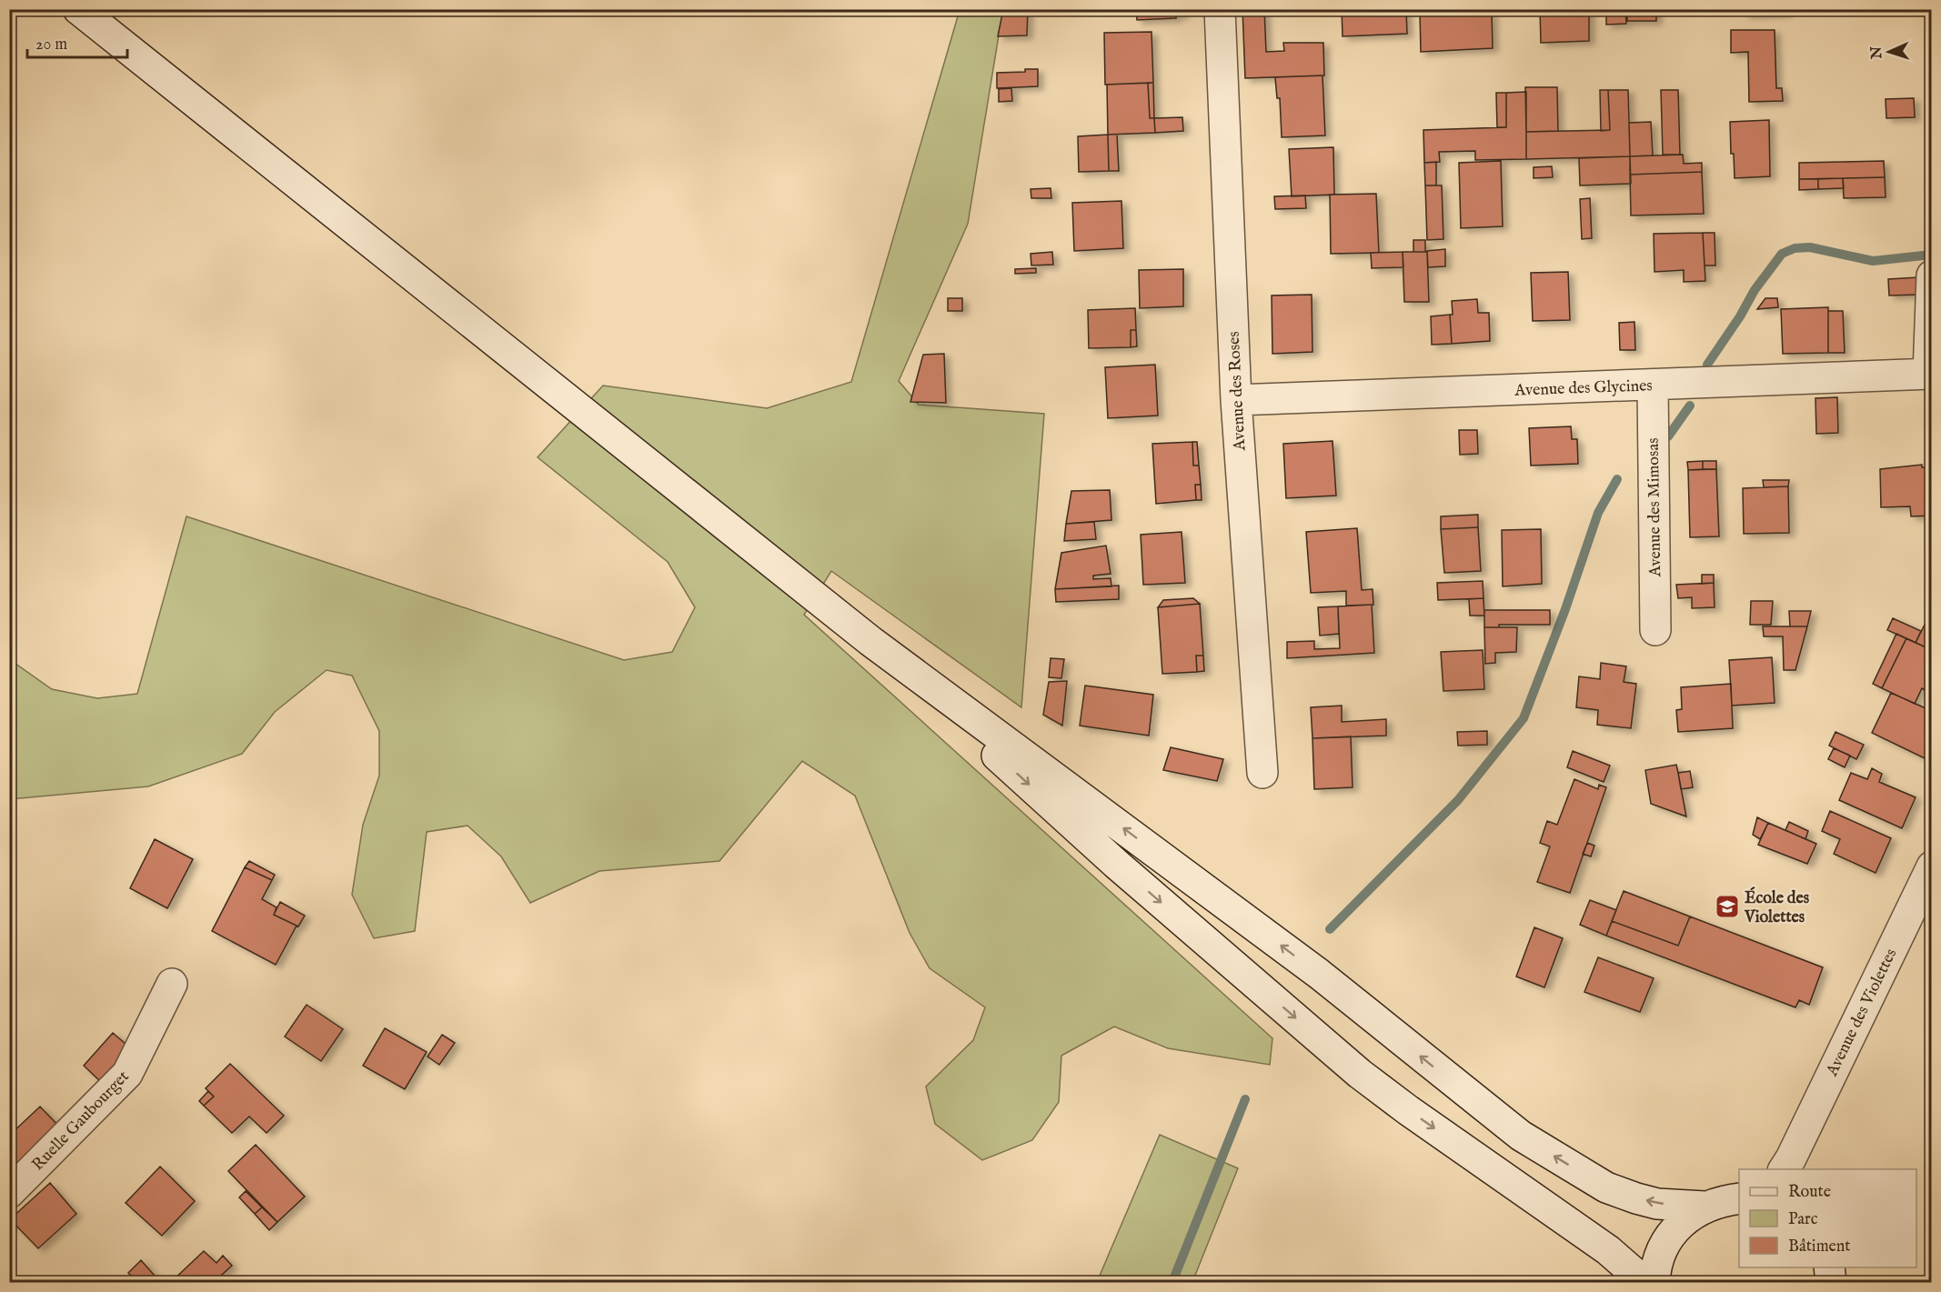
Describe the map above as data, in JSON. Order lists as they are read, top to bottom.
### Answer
{
  "streets": {
    "main road": [
      "Avenue des Glycines",
      "Avenue des Roses",
      "Avenue des Mimosas",
      "Avenue des Violettes",
      "Ruelle Gaubourget"
    ]
  },
  "crossings": [
    ["Avenue des Glycines", "Avenue des Roses"],
    ["Avenue des Glycines", "Avenue des Mimosas"]
  ],
  "places": {
    "school or university": ["École des Violettes"]
  },
  "legend": ["Route", "Parc", "Bâtiment"],
  "scale_bar": "20 m",
  "north": "left"
}
